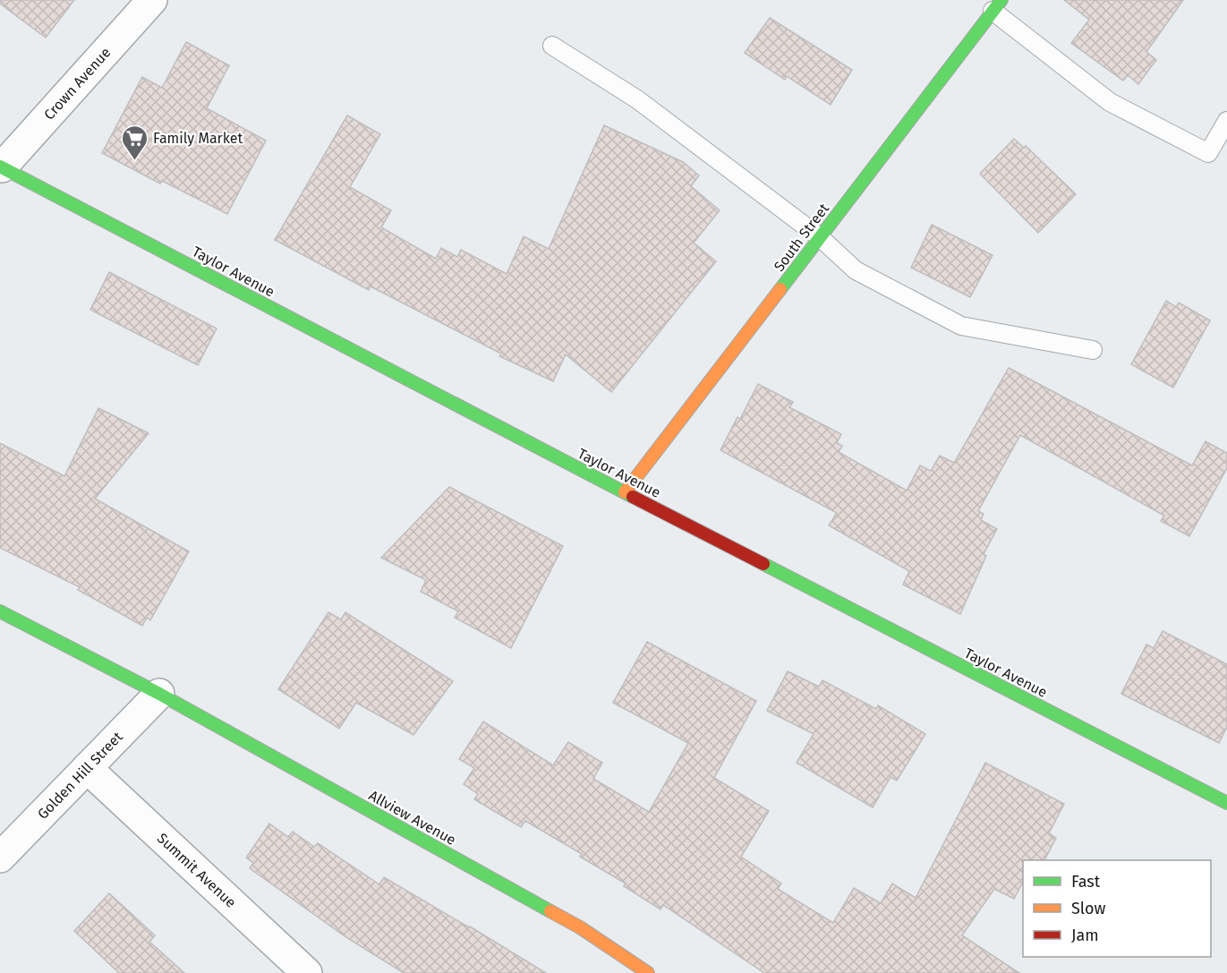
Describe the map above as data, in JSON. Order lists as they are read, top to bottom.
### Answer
{
  "streets": {
    "street": [
      "Crown Avenue",
      "South Street",
      "Taylor Avenue",
      "Golden Hill Street",
      "Allview Avenue",
      "Summit Avenue"
    ]
  },
  "crossings": [
    ["Crown Avenue", "Taylor Avenue"],
    ["South Street", "Taylor Avenue"],
    ["Golden Hill Street", "Allview Avenue"],
    ["Golden Hill Street", "Summit Avenue"]
  ],
  "places": {
    "supermarket": ["Family Market"]
  },
  "legend": ["Fast", "Slow", "Jam"]
}
